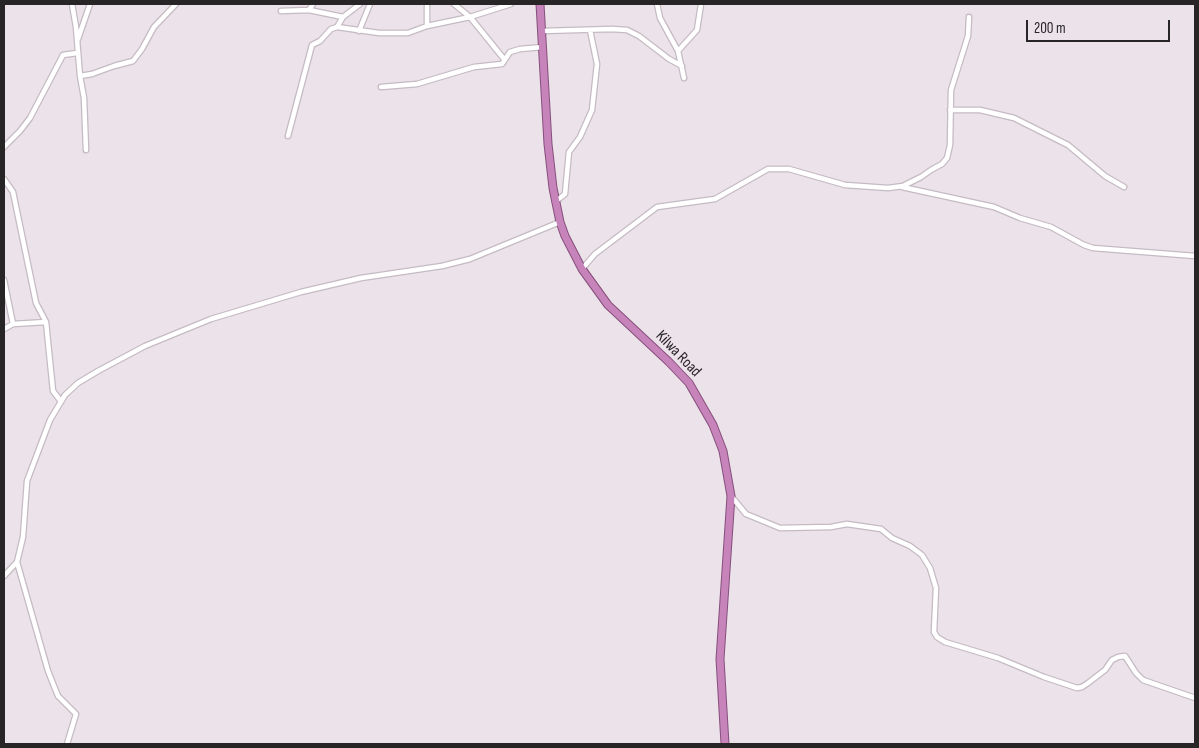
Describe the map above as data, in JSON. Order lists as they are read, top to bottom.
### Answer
{
  "streets": {
    "highway": ["Kilwa Road"]
  },
  "scale_bar": "200 m"
}
